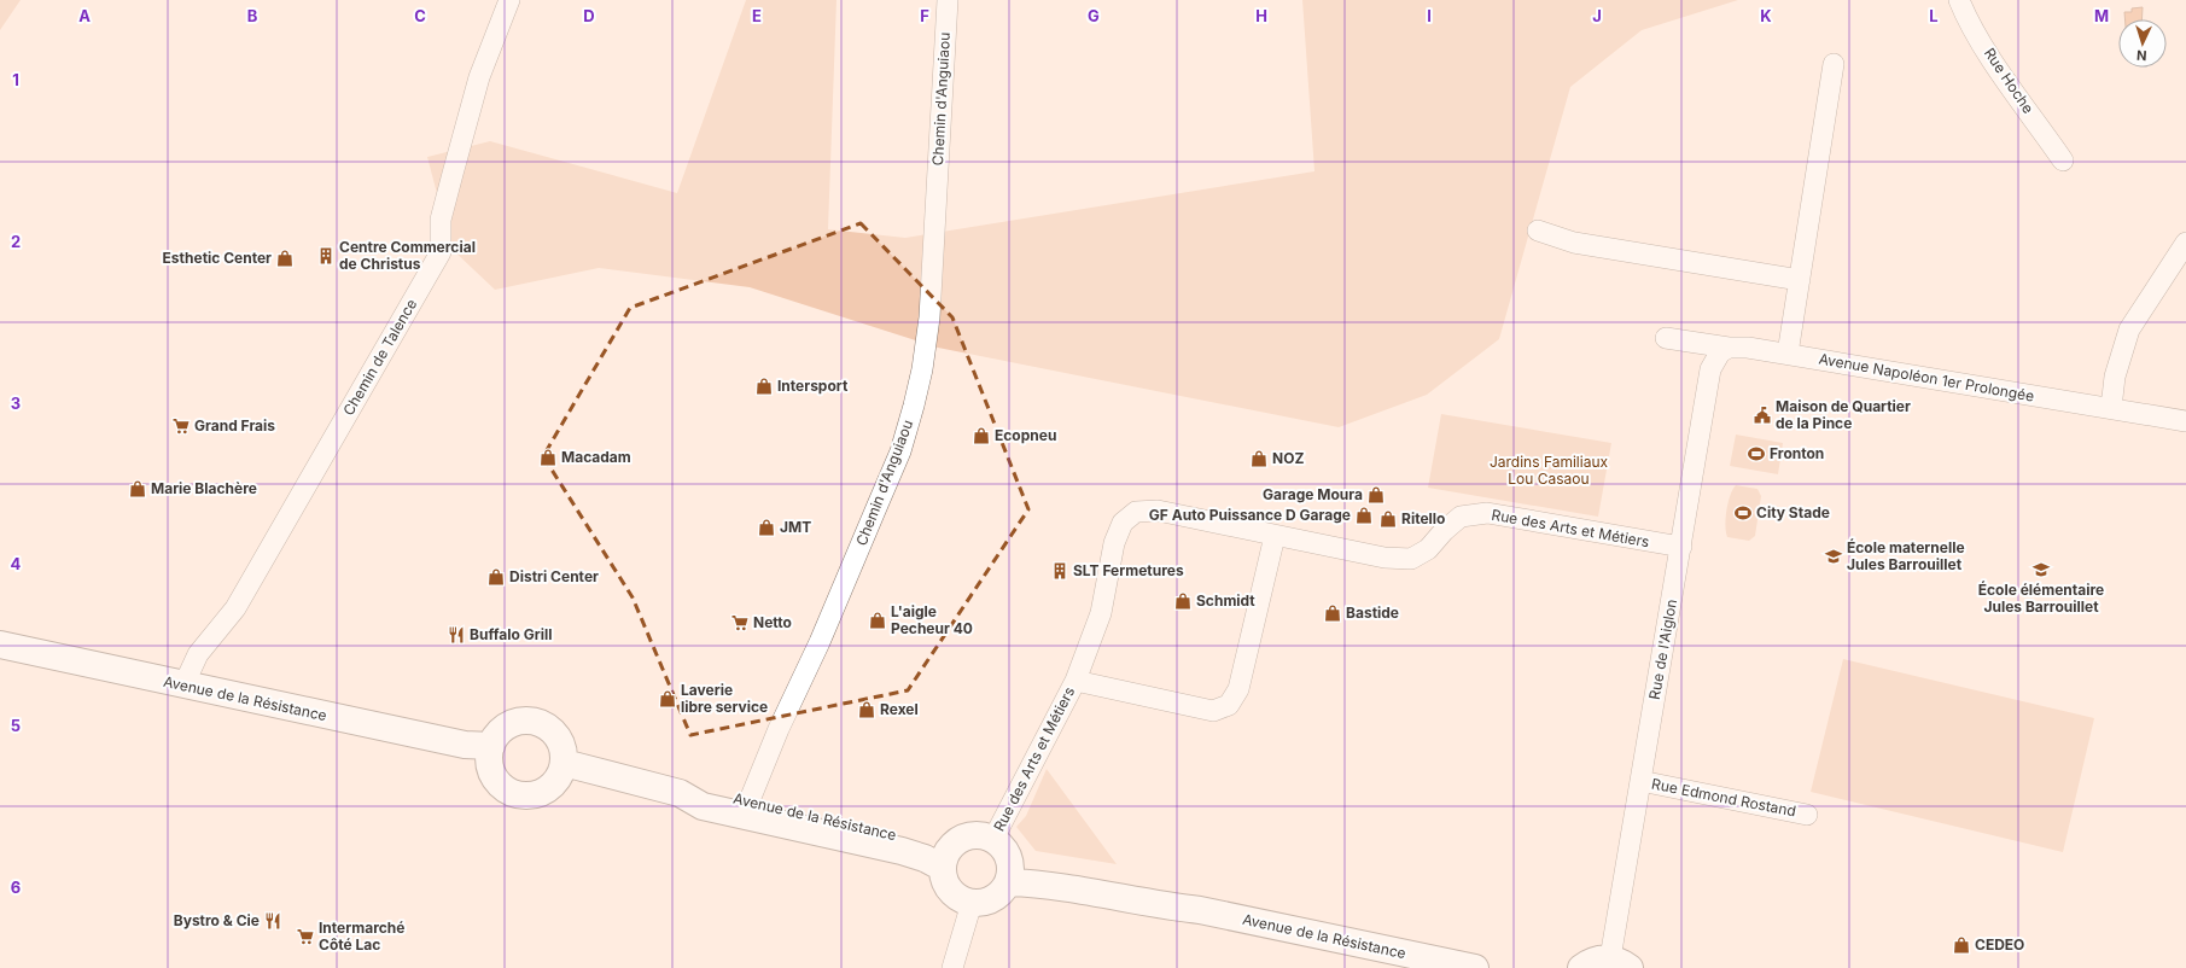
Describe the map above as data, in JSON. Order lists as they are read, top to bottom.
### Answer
{
  "streets": {
    "main road": ["Avenue de la Résistance"],
    "street": [
      "Rue Hoche",
      "Chemin d'Anguiaou",
      "Chemin de Talence",
      "Avenue Napoléon 1er Prolongée",
      "Rue des Arts et Métiers",
      "Rue de l'Aiglon",
      "Rue Edmond Rostand"
    ]
  },
  "crossings": [
    ["Chemin d'Anguiaou", "Avenue de la Résistance"],
    ["Chemin de Talence", "Avenue de la Résistance"],
    ["Avenue Napoléon 1er Prolongée", "Rue de l'Aiglon"],
    ["Rue des Arts et Métiers", "Rue de l'Aiglon"],
    ["Rue des Arts et Métiers", "Avenue de la Résistance"],
    ["Rue de l'Aiglon", "Rue Edmond Rostand"]
  ],
  "parks": ["Jardins Familiaux Lou Casaou"],
  "places": {
    "building": ["Centre Commercial de Christus", "SLT Fermetures"],
    "shop": [
      "Esthetic Center",
      "Intersport",
      "Ecopneu",
      "Macadam",
      "NOZ",
      "Marie Blachère",
      "Garage Moura",
      "GF Auto Puissance D Garage",
      "Ritello",
      "JMT",
      "Distri Center",
      "Schmidt",
      "Bastide",
      "L'aigle Pecheur 40",
      "Laverie libre service",
      "Rexel",
      "CEDEO"
    ],
    "public building": ["Maison de Quartier de la Pince"],
    "supermarket": ["Grand Frais", "Netto", "Intermarché Côté Lac"],
    "sports": ["Fronton", "City Stade"],
    "school or university": ["École maternelle Jules Barrouillet", "École élémentaire Jules Barrouillet"],
    "restaurant": ["Buffalo Grill", "Bystro & Cie"]
  },
  "north": "bottom",
  "grid": {
    "columns": [
      "A",
      "B",
      "C",
      "D",
      "E",
      "F",
      "G",
      "H",
      "I",
      "J",
      "K",
      "L",
      "M"
    ],
    "rows": [
      "1",
      "2",
      "3",
      "4",
      "5",
      "6"
    ]
  }
}
